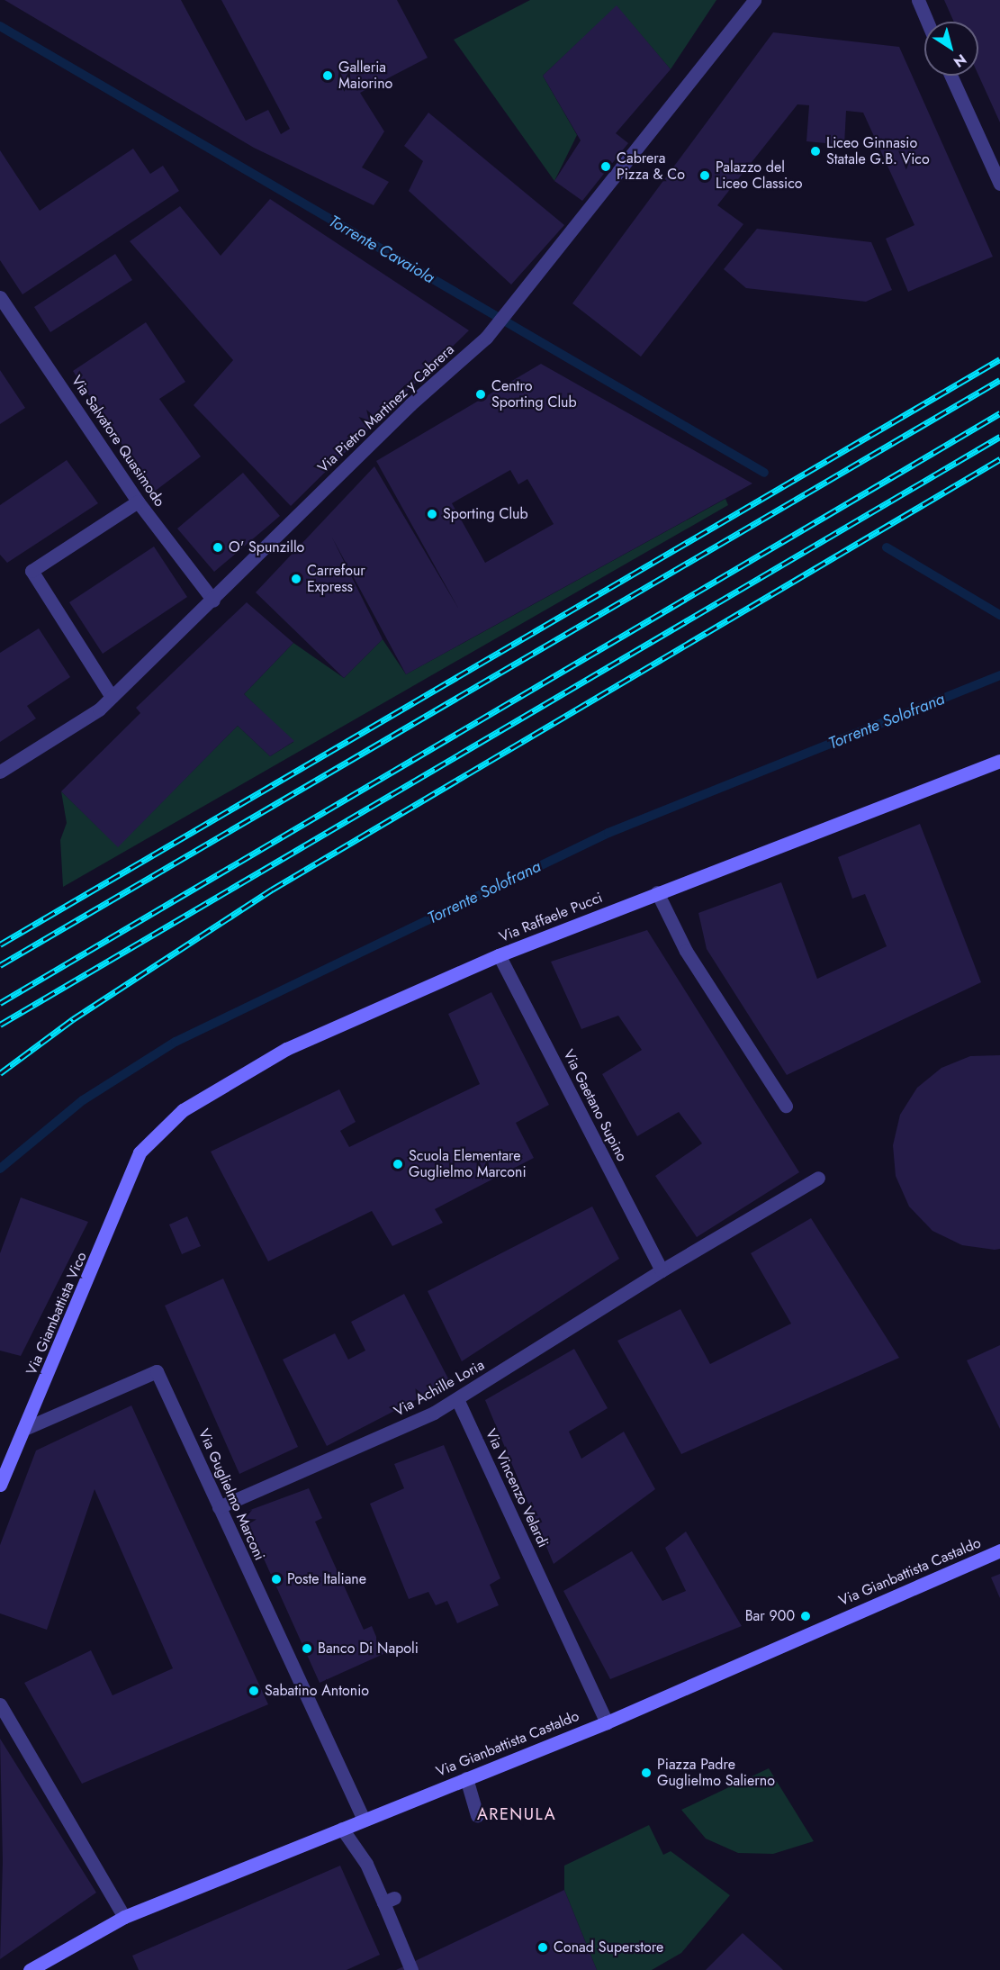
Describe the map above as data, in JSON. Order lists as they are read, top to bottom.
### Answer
{
  "streets": {
    "main road": ["Via Raffaele Pucci", "Via Giambattista Vico", "Via Gianbattista Castaldo"],
    "street": [
      "Via Pietro Martinez y Cabrera",
      "Via Salvatore Quasimodo",
      "Via Gaetano Supino",
      "Via Achille Loria",
      "Via Vincenzo Velardi",
      "Via Guglielmo Marconi"
    ]
  },
  "crossings": [
    ["Via Pietro Martinez y Cabrera", "Via Salvatore Quasimodo"],
    ["Via Raffaele Pucci", "Via Gaetano Supino"],
    ["Via Raffaele Pucci", "Via Giambattista Vico"],
    ["Via Gaetano Supino", "Via Achille Loria"],
    ["Via Giambattista Vico", "Via Guglielmo Marconi"],
    ["Via Achille Loria", "Via Vincenzo Velardi"],
    ["Via Achille Loria", "Via Guglielmo Marconi"],
    ["Via Vincenzo Velardi", "Via Gianbattista Castaldo"],
    ["Via Guglielmo Marconi", "Via Gianbattista Castaldo"]
  ],
  "districts": ["ARENULA"],
  "water": ["Torrente Cavaiola", "Torrente Solofrana"],
  "places": [
    "Galleria Maiorino",
    "Liceo Ginnasio Statale G.B. Vico",
    "Cabrera Pizza & Co",
    "Palazzo del Liceo Classico",
    "Centro Sporting Club",
    "Sporting Club",
    "O' Spunzillo",
    "Carrefour Express",
    "Scuola Elementare Guglielmo Marconi",
    "Poste Italiane",
    "Bar 900",
    "Banco Di Napoli",
    "Sabatino Antonio",
    "Piazza Padre Guglielmo Salierno",
    "Conad Superstore"
  ],
  "north": "bottom right"
}
